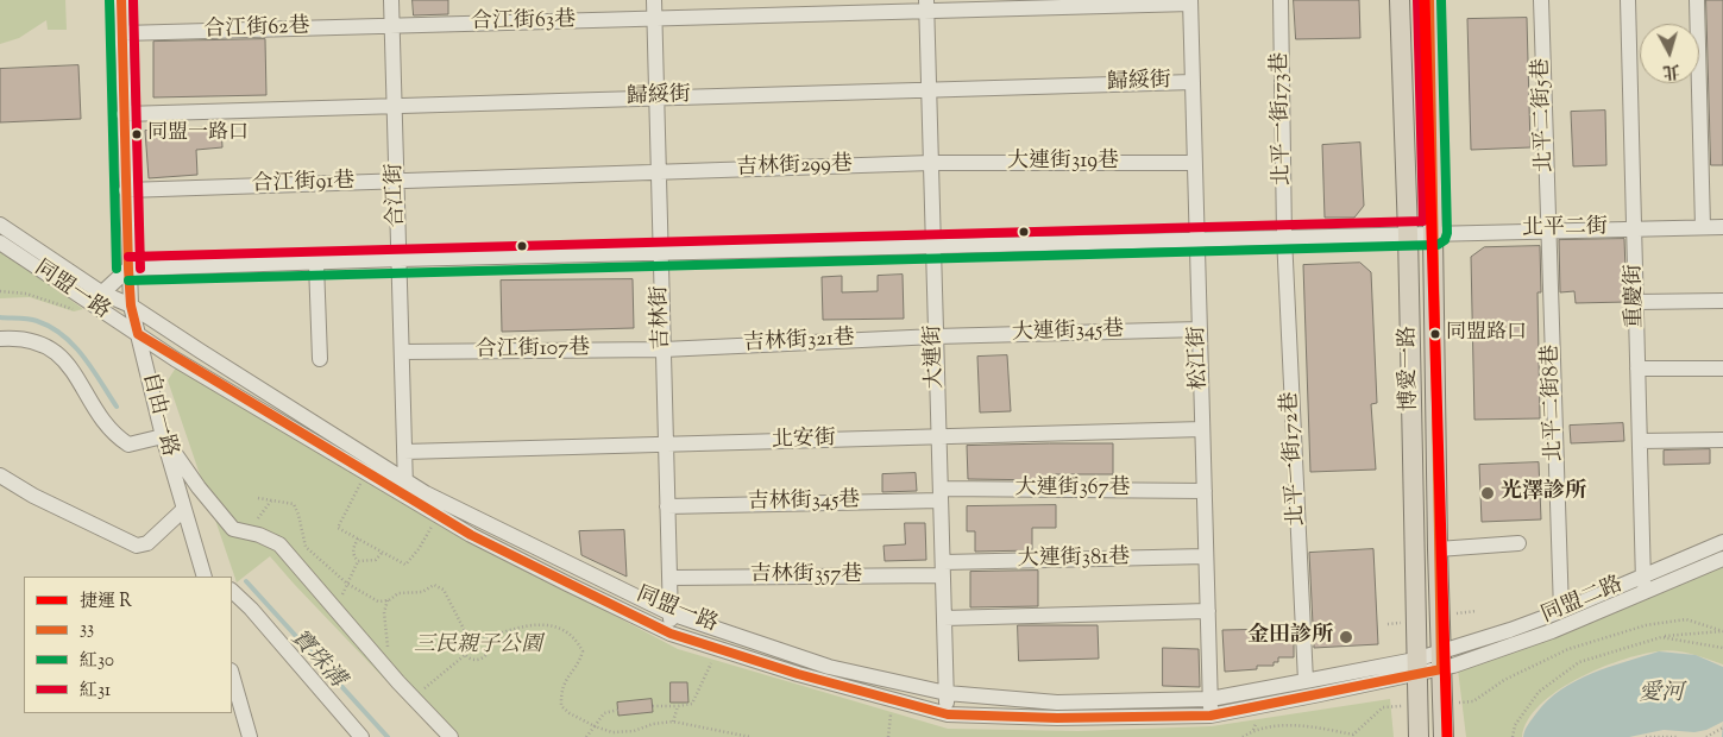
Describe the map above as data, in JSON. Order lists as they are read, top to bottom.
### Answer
{
  "streets": {
    "main road": ["博愛一路"],
    "street": [
      "合江街63巷",
      "合江街62巷",
      "歸綏街",
      "北平二街5巷",
      "北平一街173巷",
      "大連街319巷",
      "吉林街299巷",
      "合江街91巷",
      "合江街",
      "北平二街",
      "同盟一路",
      "重慶街",
      "吉林街",
      "大連街345巷",
      "吉林街321巷",
      "合江街107巷",
      "大連街",
      "松江街",
      "北平二街8巷",
      "自由一路",
      "北安街",
      "北平一街172巷",
      "大連街367巷",
      "吉林街345巷",
      "大連街381巷",
      "吉林街357巷",
      "同盟二路"
    ]
  },
  "crossings": [
    ["合江街63巷", "合江街62巷"],
    ["合江街63巷", "合江街"],
    ["合江街63巷", "吉林街"],
    ["合江街63巷", "大連街"],
    ["合江街63巷", "松江街"],
    ["合江街62巷", "合江街"],
    ["合江街62巷", "自由一路"],
    ["歸綏街", "合江街"],
    ["歸綏街", "吉林街"],
    ["歸綏街", "大連街"],
    ["歸綏街", "松江街"],
    ["歸綏街", "自由一路"],
    ["北平二街5巷", "北平二街"],
    ["北平二街5巷", "北平二街8巷"],
    ["北平一街173巷", "北平二街"],
    ["北平一街173巷", "北平一街172巷"],
    ["大連街319巷", "吉林街299巷"],
    ["大連街319巷", "大連街"],
    ["大連街319巷", "松江街"],
    ["吉林街299巷", "合江街91巷"],
    ["吉林街299巷", "吉林街"],
    ["吉林街299巷", "大連街"],
    ["合江街91巷", "合江街"],
    ["合江街91巷", "吉林街"],
    ["合江街91巷", "自由一路"],
    ["合江街", "北平二街"],
    ["合江街", "同盟一路"],
    ["合江街", "合江街107巷"],
    ["合江街", "北安街"],
    ["北平二街", "重慶街"],
    ["北平二街", "吉林街"],
    ["北平二街", "大連街"],
    ["北平二街", "松江街"],
    ["北平二街", "博愛一路"],
    ["北平二街", "北平二街8巷"],
    ["北平二街", "自由一路"],
    ["北平二街", "北平一街172巷"],
    ["同盟一路", "吉林街"],
    ["同盟一路", "大連街"],
    ["同盟一路", "松江街"],
    ["同盟一路", "博愛一路"],
    ["同盟一路", "自由一路"],
    ["同盟一路", "北平一街172巷"],
    ["同盟一路", "同盟二路"],
    ["重慶街", "同盟二路"],
    ["吉林街", "吉林街321巷"],
    ["吉林街", "合江街107巷"],
    ["吉林街", "北安街"],
    ["吉林街", "吉林街345巷"],
    ["吉林街", "吉林街357巷"],
    ["大連街345巷", "吉林街321巷"],
    ["大連街345巷", "大連街"],
    ["大連街345巷", "松江街"],
    ["吉林街321巷", "合江街107巷"],
    ["吉林街321巷", "大連街"],
    ["大連街", "北安街"],
    ["大連街", "大連街367巷"],
    ["大連街", "吉林街345巷"],
    ["大連街", "大連街381巷"],
    ["大連街", "吉林街357巷"],
    ["松江街", "北安街"],
    ["松江街", "大連街367巷"],
    ["松江街", "大連街381巷"],
    ["博愛一路", "同盟二路"],
    ["北平二街8巷", "同盟二路"],
    ["大連街367巷", "吉林街345巷"],
    ["大連街381巷", "吉林街357巷"]
  ],
  "water": ["寶珠溝", "愛河"],
  "parks": ["三民親子公園"],
  "places": [
    "同盟一路口",
    "同盟路口",
    "光澤診所",
    "金田診所"
  ],
  "lines": [
    "metro line R",
    "transit line 33",
    "transit line 紅30",
    "transit line 紅31"
  ],
  "legend": [
    "捷運 R",
    "33",
    "紅30",
    "紅31"
  ],
  "north": "bottom"
}
